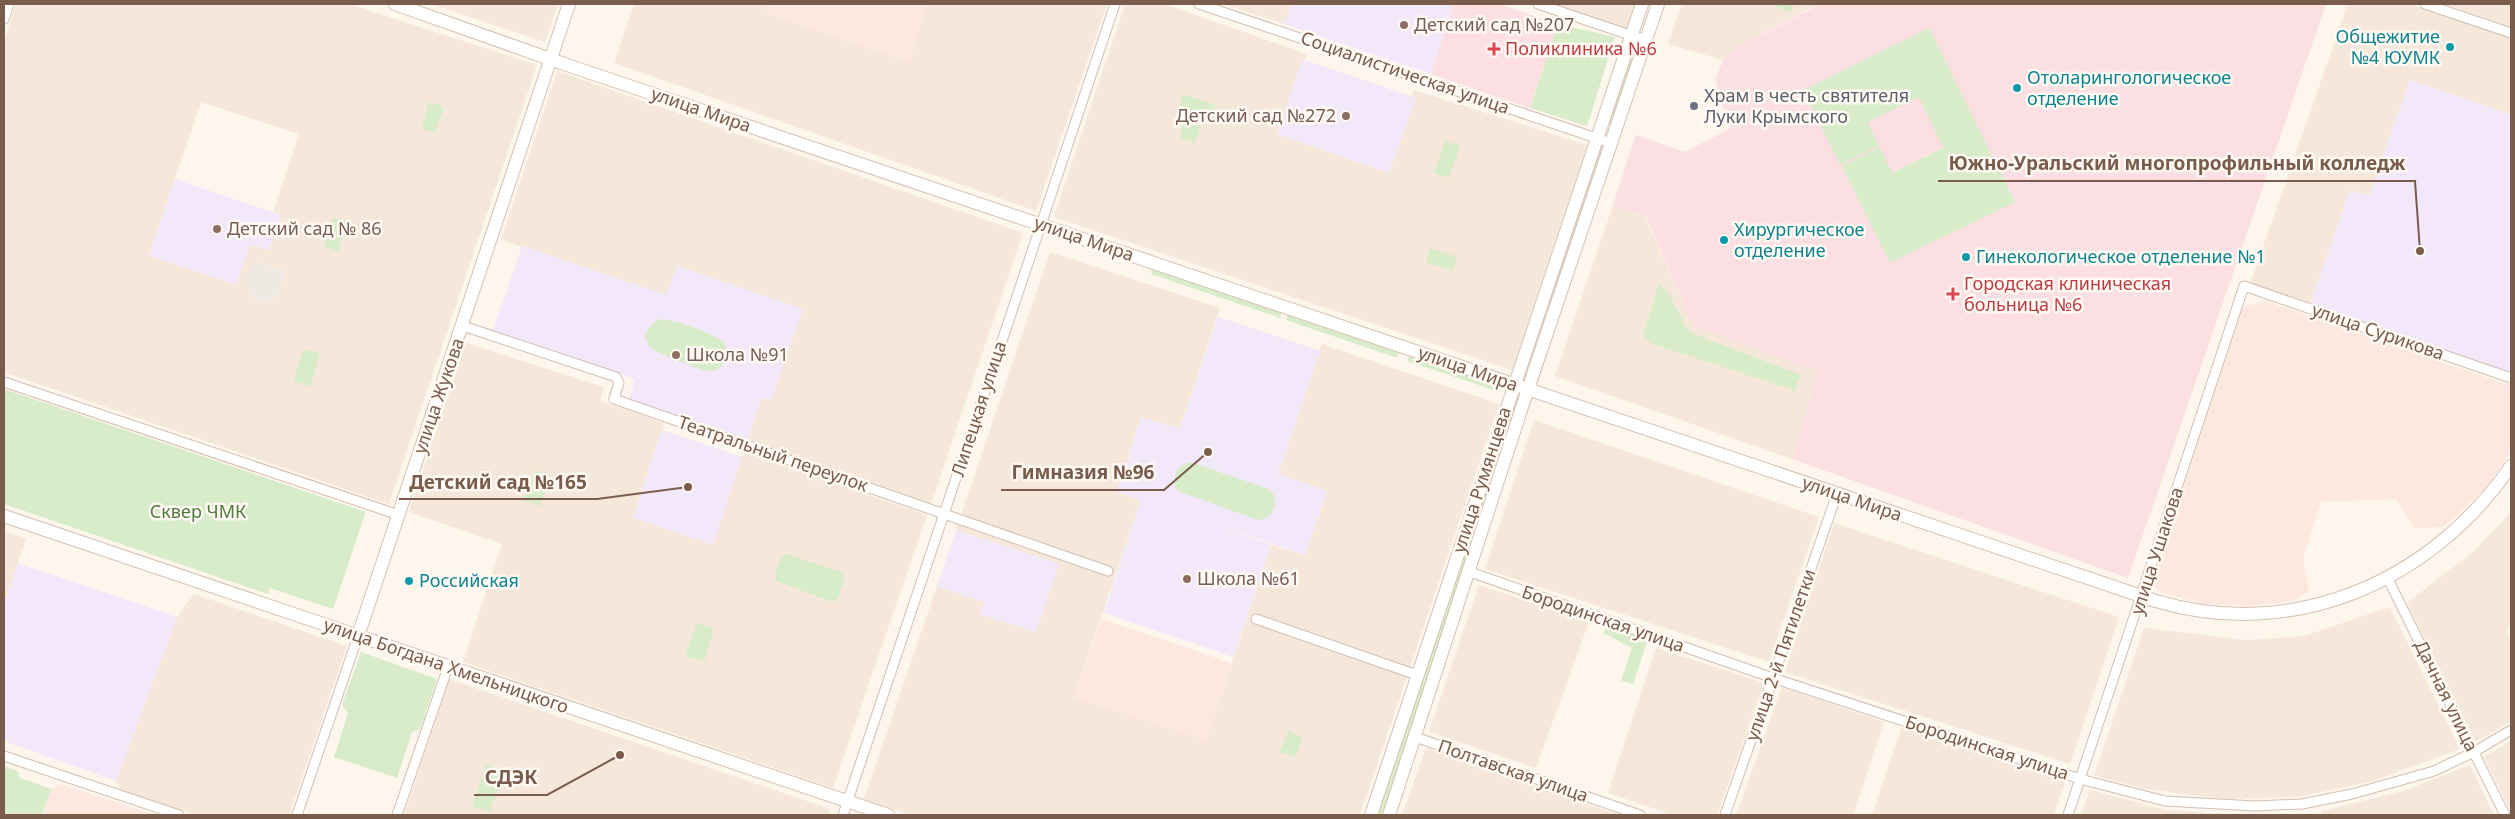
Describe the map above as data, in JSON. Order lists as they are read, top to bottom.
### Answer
{
  "streets": {
    "main road": [
      "улица Мира",
      "улица Жукова",
      "улица Румянцева",
      "улица Богдана Хмельницкого"
    ],
    "street": [
      "Социалистическая улица",
      "улица Сурикова",
      "Липецкая улица",
      "Театральный переулок",
      "улица Ушакова",
      "Бородинская улица",
      "улица 2-й Пятилетки",
      "Дачная улица",
      "Полтавская улица"
    ]
  },
  "crossings": [
    ["Социалистическая улица", "улица Румянцева"],
    ["улица Мира", "улица Жукова"],
    ["улица Мира", "Липецкая улица"],
    ["улица Мира", "улица Румянцева"],
    ["улица Мира", "улица Ушакова"],
    ["улица Мира", "улица 2-й Пятилетки"],
    ["улица Мира", "Дачная улица"],
    ["улица Сурикова", "улица Ушакова"],
    ["улица Жукова", "Театральный переулок"],
    ["улица Жукова", "улица Богдана Хмельницкого"],
    ["Липецкая улица", "Театральный переулок"],
    ["Липецкая улица", "улица Богдана Хмельницкого"],
    ["улица Румянцева", "Бородинская улица"],
    ["улица Румянцева", "Полтавская улица"],
    ["улица Ушакова", "Бородинская улица"],
    ["Бородинская улица", "улица 2-й Пятилетки"],
    ["Бородинская улица", "Дачная улица"]
  ],
  "parks": ["Сквер ЧМК"],
  "places": {
    "other": [
      "Детский сад №207",
      "Общежитие №4 ЮУМК",
      "Отоларингологическое отделение",
      "Храм в честь святителя Луки Крымского",
      "Детский сад №272",
      "Детский сад № 86",
      "Хирургическое отделение",
      "Южно-Уральский многопрофильный колледж",
      "Гинекологическое отделение №1",
      "Школа №91",
      "Гимназия №96",
      "Детский сад №165",
      "Школа №61",
      "Российская",
      "СДЭК"
    ],
    "health": ["Поликлиника №6", "Городская клиническая больница №6"]
  }
}
